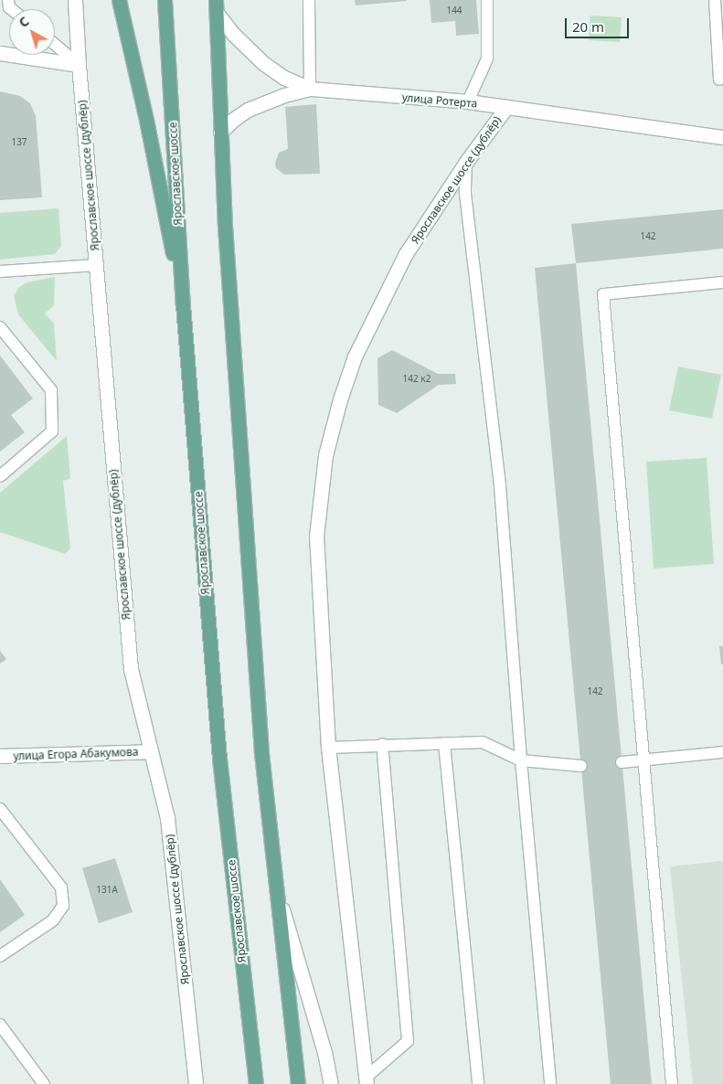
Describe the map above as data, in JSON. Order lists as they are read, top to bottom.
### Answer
{
  "streets": {
    "main road": ["Ярославское шоссе"],
    "street": ["улица Ротерта", "Ярославское шоссе (дублёр)", "улица Егора Абакумова"]
  },
  "crossings": [
    ["улица Ротерта", "Ярославское шоссе (дублёр)"],
    ["Ярославское шоссе (дублёр)", "улица Егора Абакумова"]
  ],
  "house_numbers": [
    "144",
    "137",
    "142",
    "142 к2",
    "142",
    "131А"
  ],
  "scale_bar": "20 m",
  "north": "top left"
}
